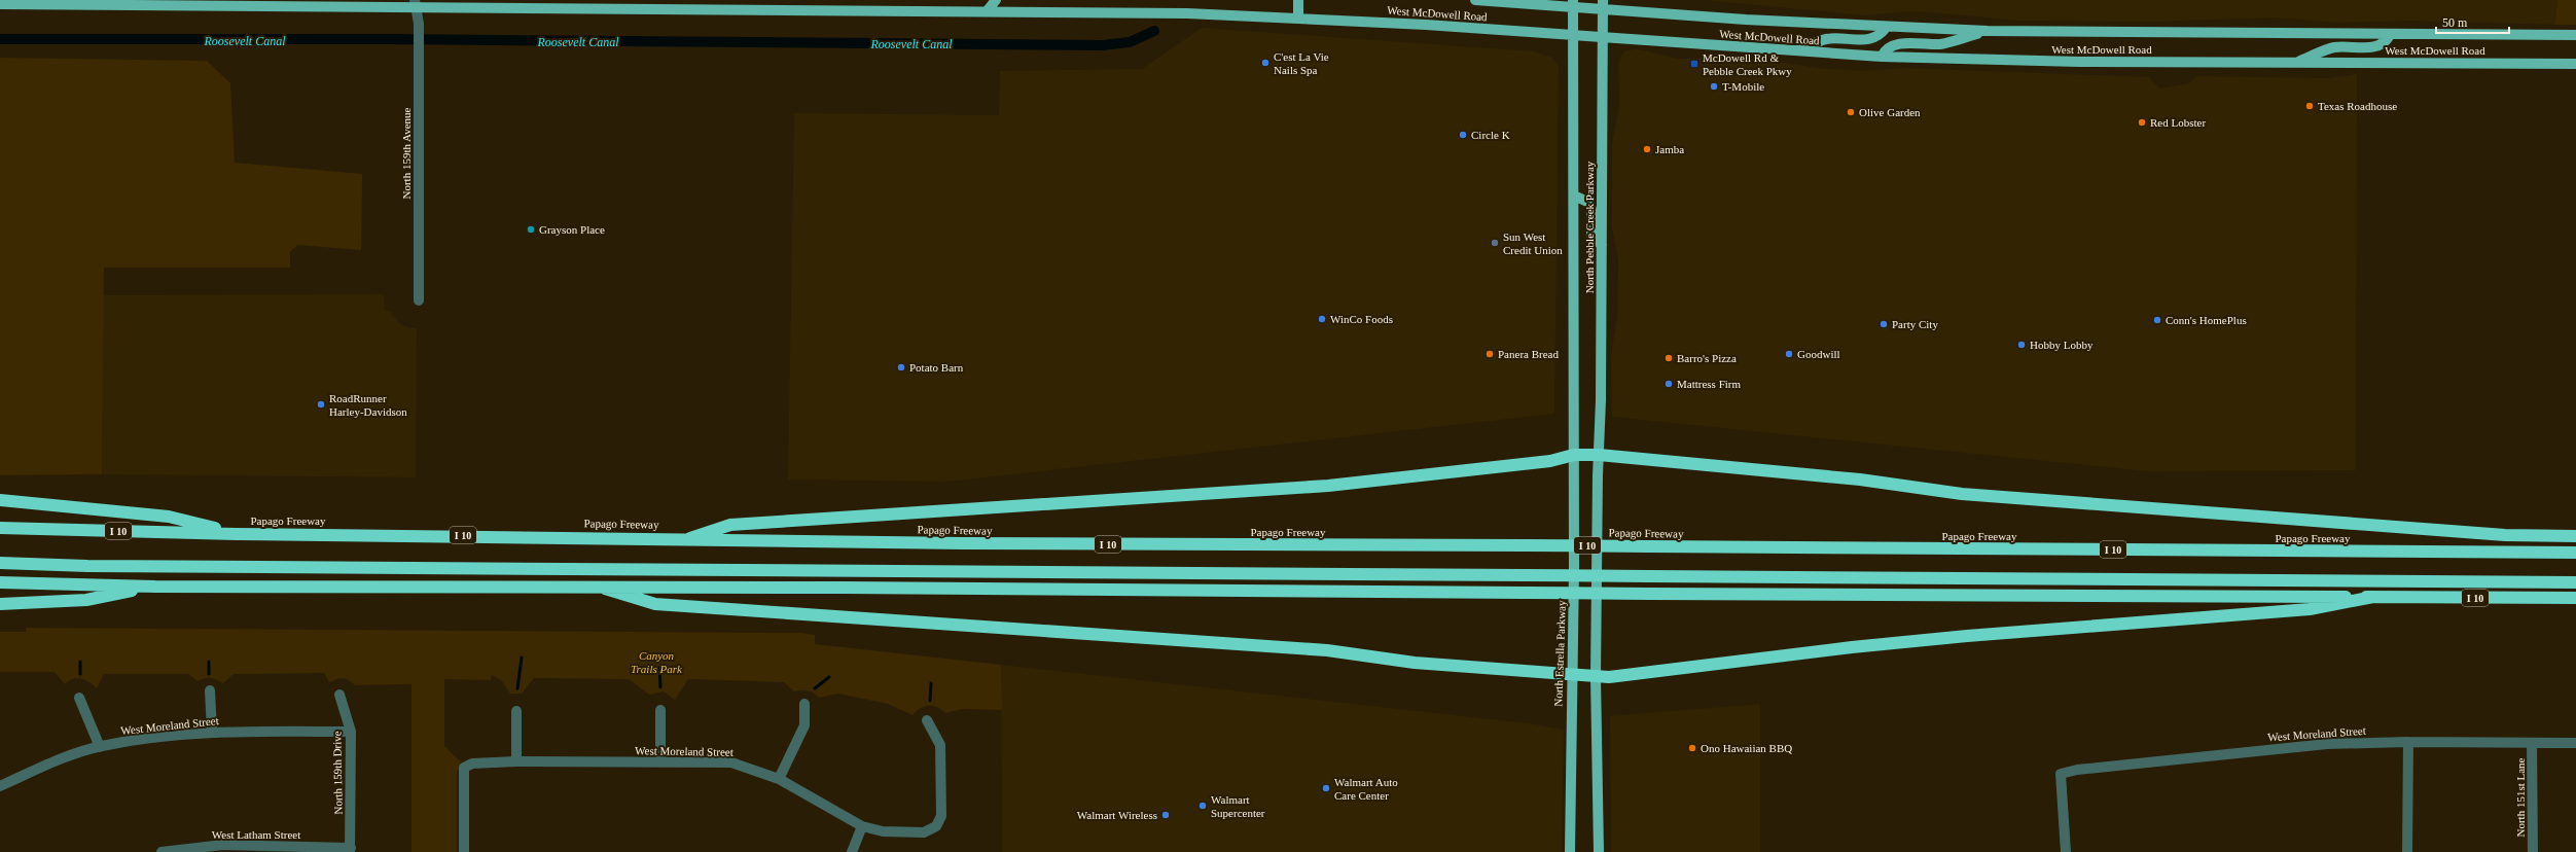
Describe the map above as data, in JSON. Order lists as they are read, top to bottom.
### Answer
{
  "streets": {
    "highway": ["Papago Freeway", "I 10"],
    "main road": ["West McDowell Road", "North Pebble Creek Parkway", "North Estrella Parkway"],
    "street": [
      "North 159th Avenue",
      "West Moreland Street",
      "North 159th Drive",
      "North 151st Lane",
      "West Latham Street"
    ]
  },
  "crossings": [
    ["West McDowell Road", "North 159th Avenue"],
    ["West McDowell Road", "North Pebble Creek Parkway"],
    ["North Pebble Creek Parkway", "North Estrella Parkway"],
    ["West Moreland Street", "North 159th Drive"],
    ["West Moreland Street", "North 151st Lane"],
    ["North 159th Drive", "West Latham Street"]
  ],
  "water": ["Roosevelt Canal"],
  "parks": ["Canyon Trails Park"],
  "places": {
    "other": [
      "C'est La Vie Nails Spa",
      "T-Mobile",
      "Texas Roadhouse",
      "Olive Garden",
      "Red Lobster",
      "Circle K",
      "Jamba",
      "Grayson Place",
      "Sun West Credit Union",
      "WinCo Foods",
      "Conn's HomePlus",
      "Party City",
      "Hobby Lobby",
      "Panera Bread",
      "Goodwill",
      "Barro's Pizza",
      "Potato Barn",
      "Mattress Firm",
      "RoadRunner Harley-Davidson",
      "Ono Hawaiian BBQ",
      "Walmart Auto Care Center",
      "Walmart Supercenter",
      "Walmart Wireless"
    ],
    "transit": ["McDowell Rd & Pebble Creek Pkwy"]
  },
  "scale_bar": "50 m"
}
